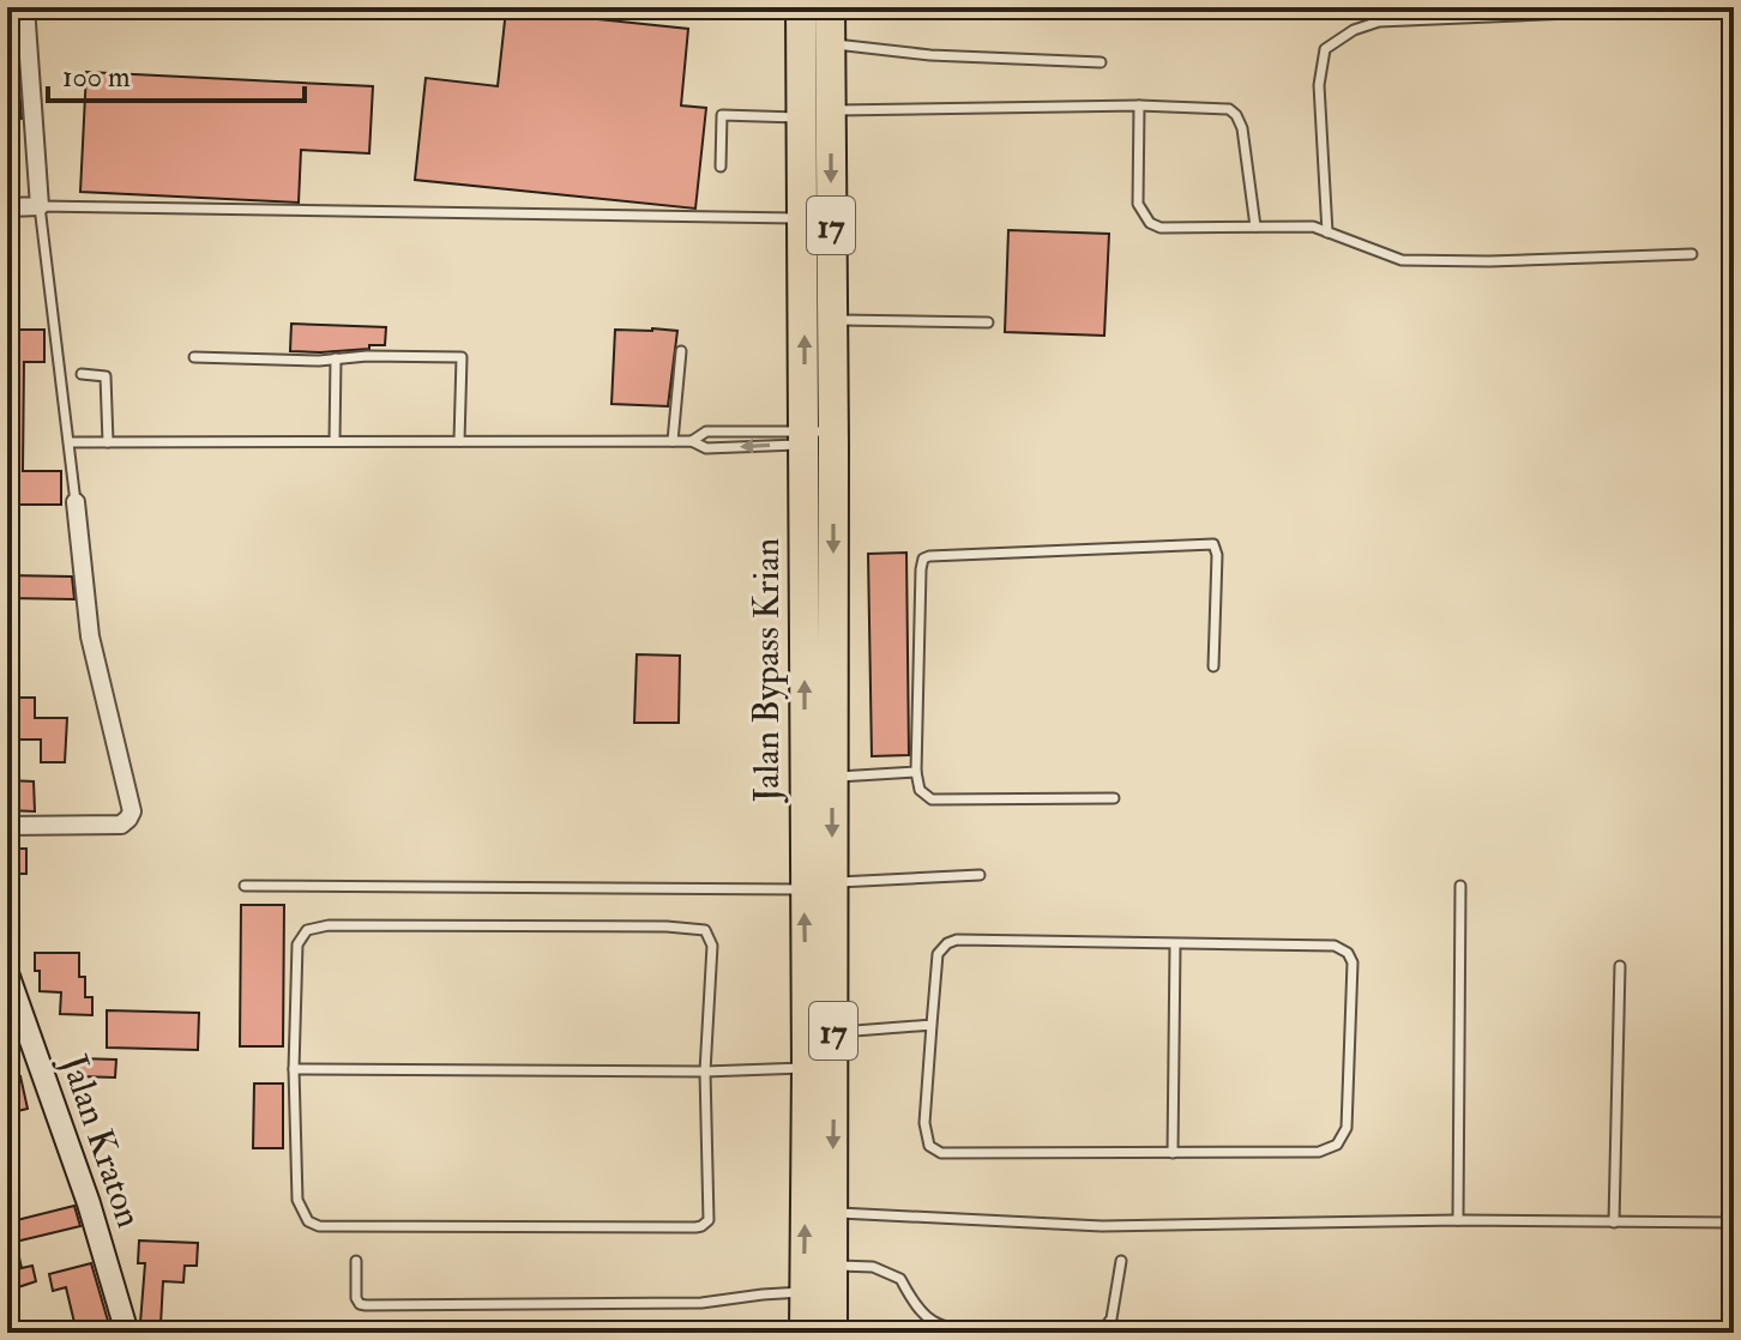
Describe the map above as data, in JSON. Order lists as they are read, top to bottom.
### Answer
{
  "streets": {
    "highway": ["17", "Jalan Bypass Krian"],
    "street": ["Jalan Kraton"]
  },
  "scale_bar": "100 m"
}
